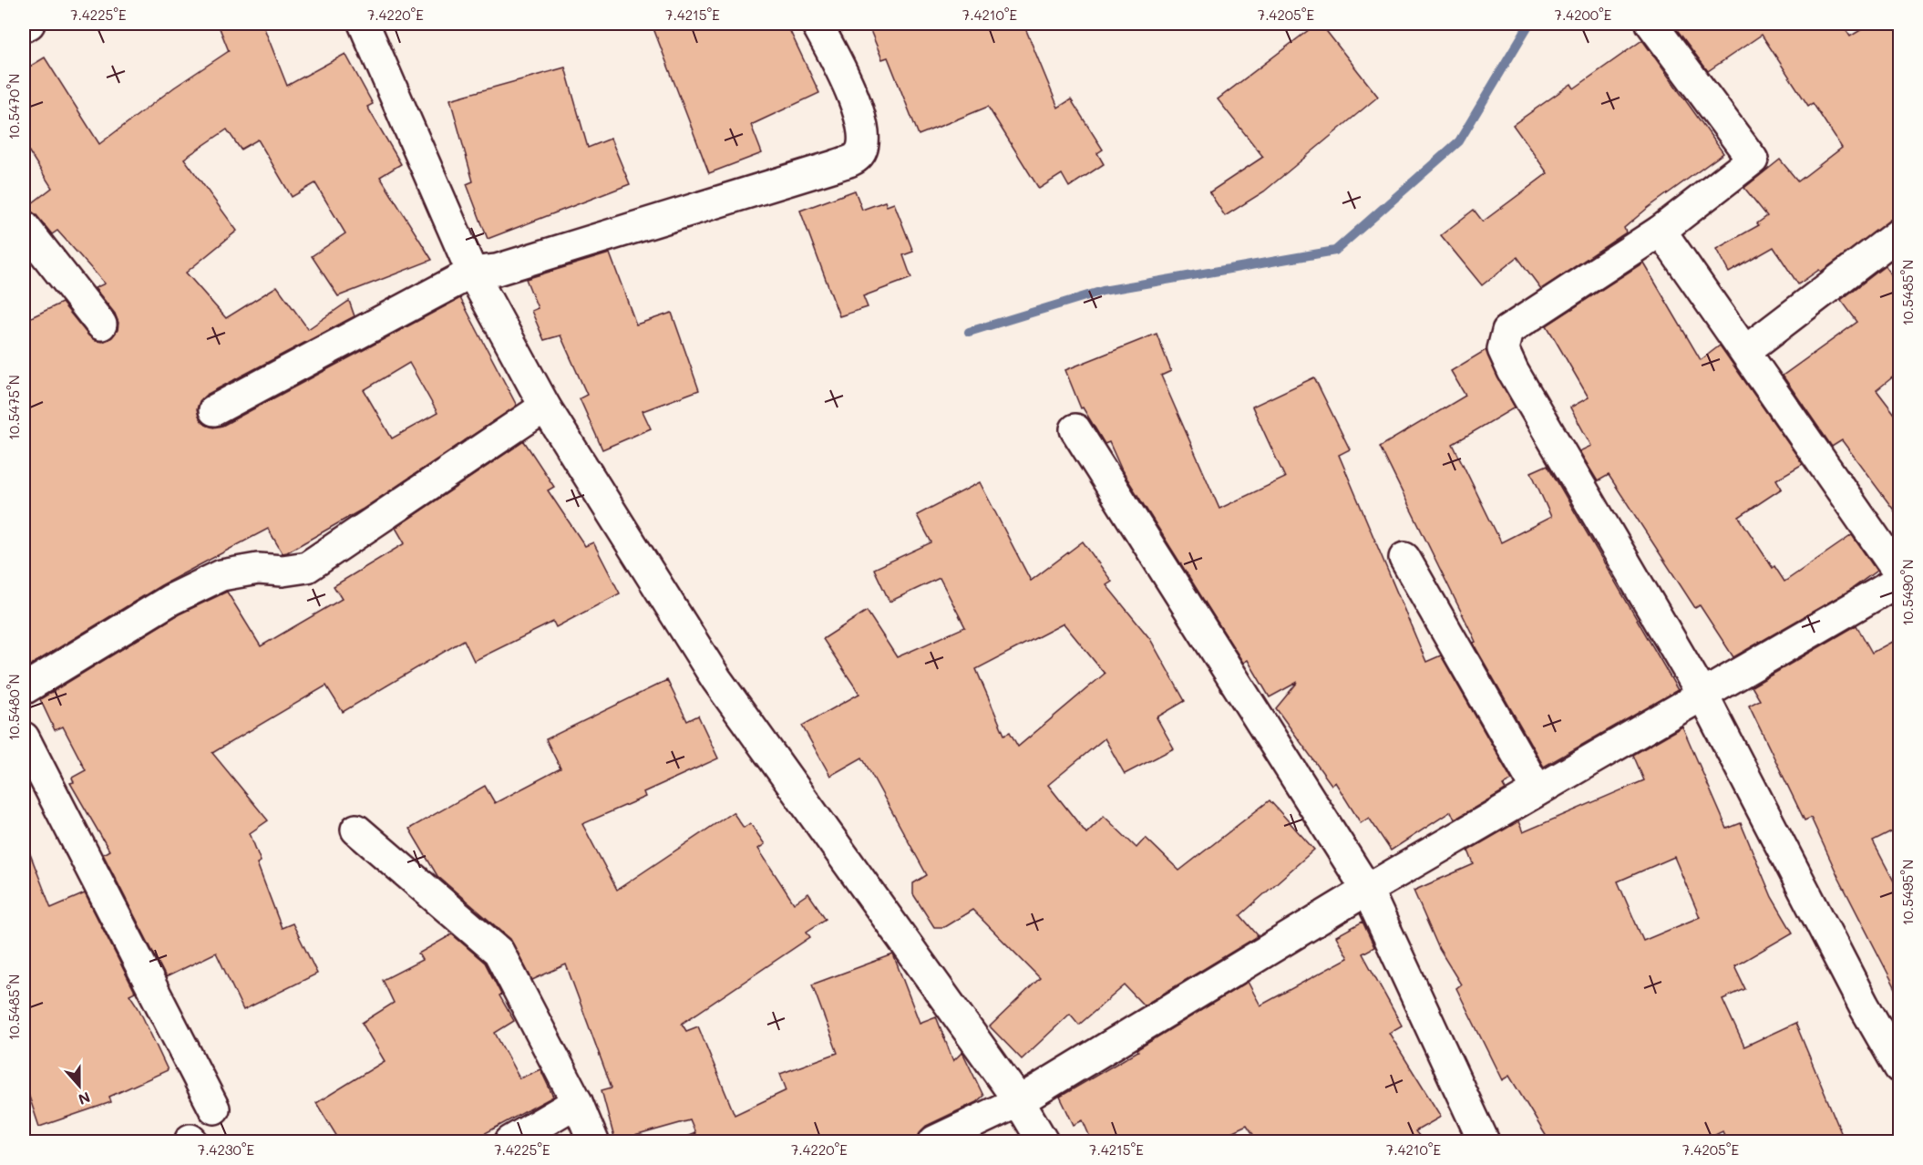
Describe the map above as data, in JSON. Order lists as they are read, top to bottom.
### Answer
{
  "north": "bottom",
  "coordinates": [
    "7.4225°E",
    "7.4220°E",
    "7.4215°E",
    "7.4210°E",
    "7.4205°E",
    "7.4200°E",
    "10.5470°N",
    "10.5485°N",
    "10.5475°N",
    "10.5490°N",
    "10.5480°N",
    "10.5495°N",
    "7.4230°E"
  ]
}
